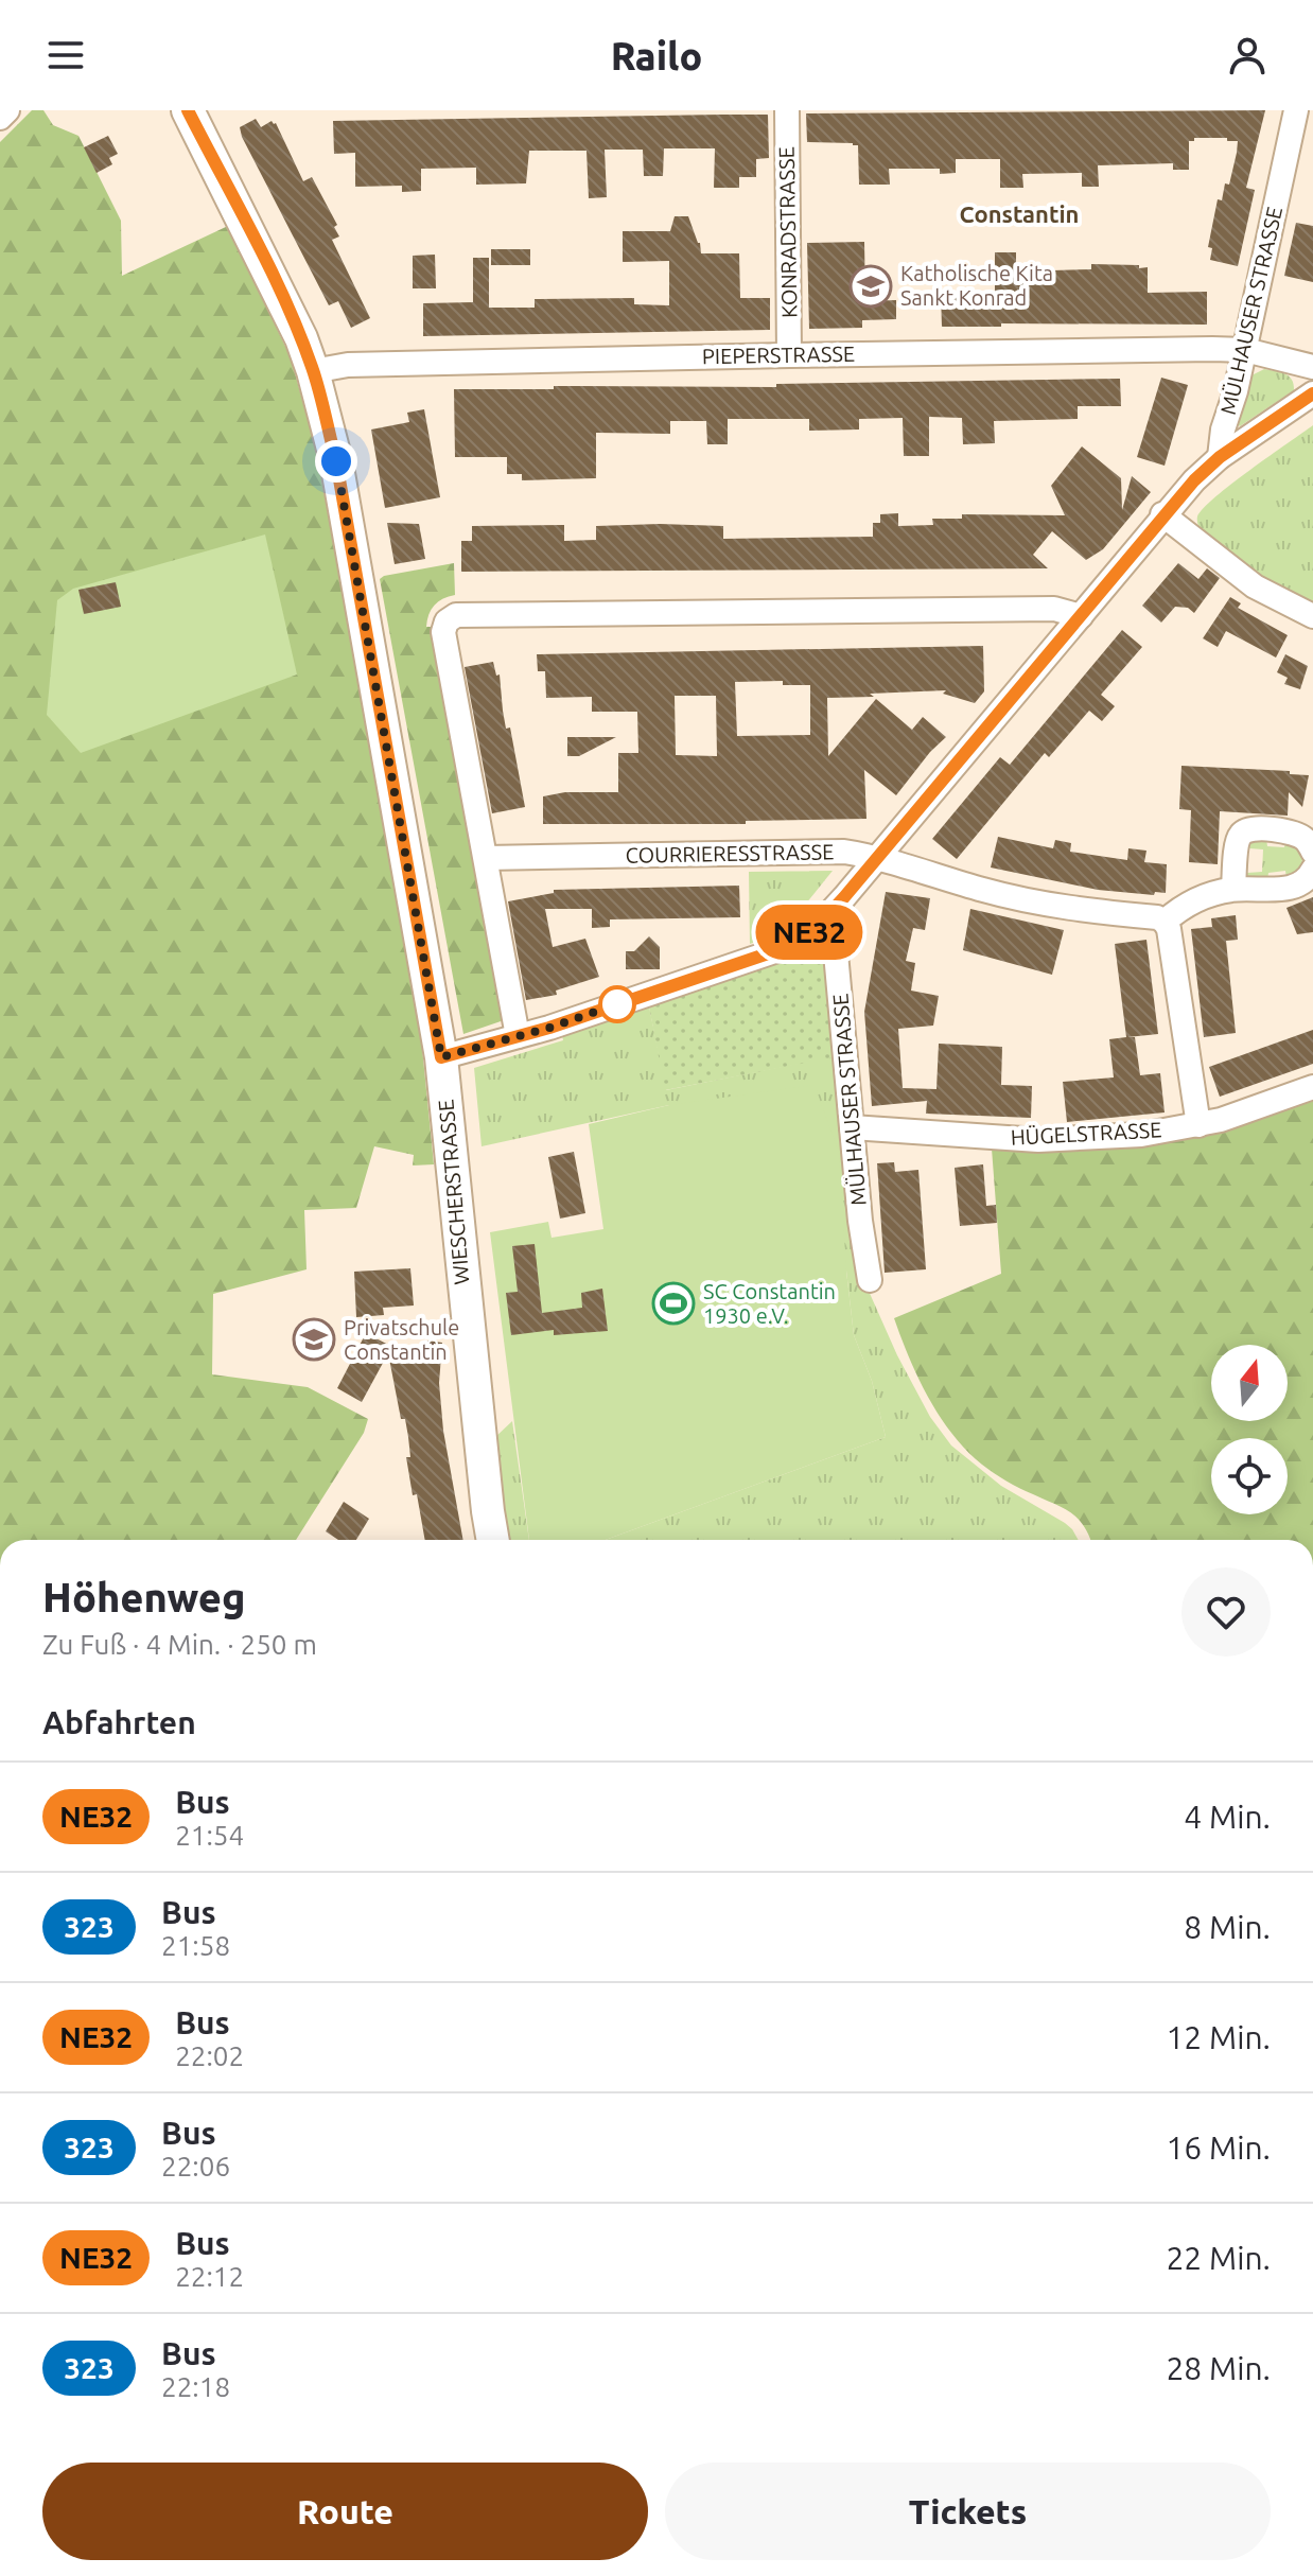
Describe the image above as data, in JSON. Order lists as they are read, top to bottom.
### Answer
{
  "streets": {
    "main road": ["WIESCHERSTRASSE"],
    "street": [
      "KONRADSTRASSE",
      "MÜLHAUSER STRASSE",
      "PIEPERSTRASSE",
      "COURRIERESSTRASSE",
      "HÜGELSTRASSE"
    ]
  },
  "crossings": [
    ["KONRADSTRASSE", "PIEPERSTRASSE"],
    ["MÜLHAUSER STRASSE", "PIEPERSTRASSE"],
    ["MÜLHAUSER STRASSE", "HÜGELSTRASSE"],
    ["PIEPERSTRASSE", "WIESCHERSTRASSE"]
  ],
  "districts": ["Constantin"],
  "places": {
    "school or university": ["Katholische Kita Sankt Konrad", "Privatschule Constantin"],
    "sports": ["SC Constantin 1930 e.V."]
  },
  "lines": ["bus line NE32"],
  "north": "top",
  "page": {
    "header": "Railo",
    "on_map": "NE32",
    "heading": [
      ["Höhenweg", "Zu Fuß · 4 Min. · 250 m"],
      "Abfahrten"
    ],
    "list": [
      {
        "mark": "NE32",
        "name": "Bus",
        "note": "21:54",
        "value": "4 Min."
      },
      {
        "mark": "323",
        "name": "Bus",
        "note": "21:58",
        "value": "8 Min."
      },
      {
        "mark": "NE32",
        "name": "Bus",
        "note": "22:02",
        "value": "12 Min."
      },
      {
        "mark": "323",
        "name": "Bus",
        "note": "22:06",
        "value": "16 Min."
      },
      {
        "mark": "NE32",
        "name": "Bus",
        "note": "22:12",
        "value": "22 Min."
      },
      {
        "mark": "323",
        "name": "Bus",
        "note": "22:18",
        "value": "28 Min."
      }
    ],
    "buttons": ["Route", "Tickets"]
  }
}
